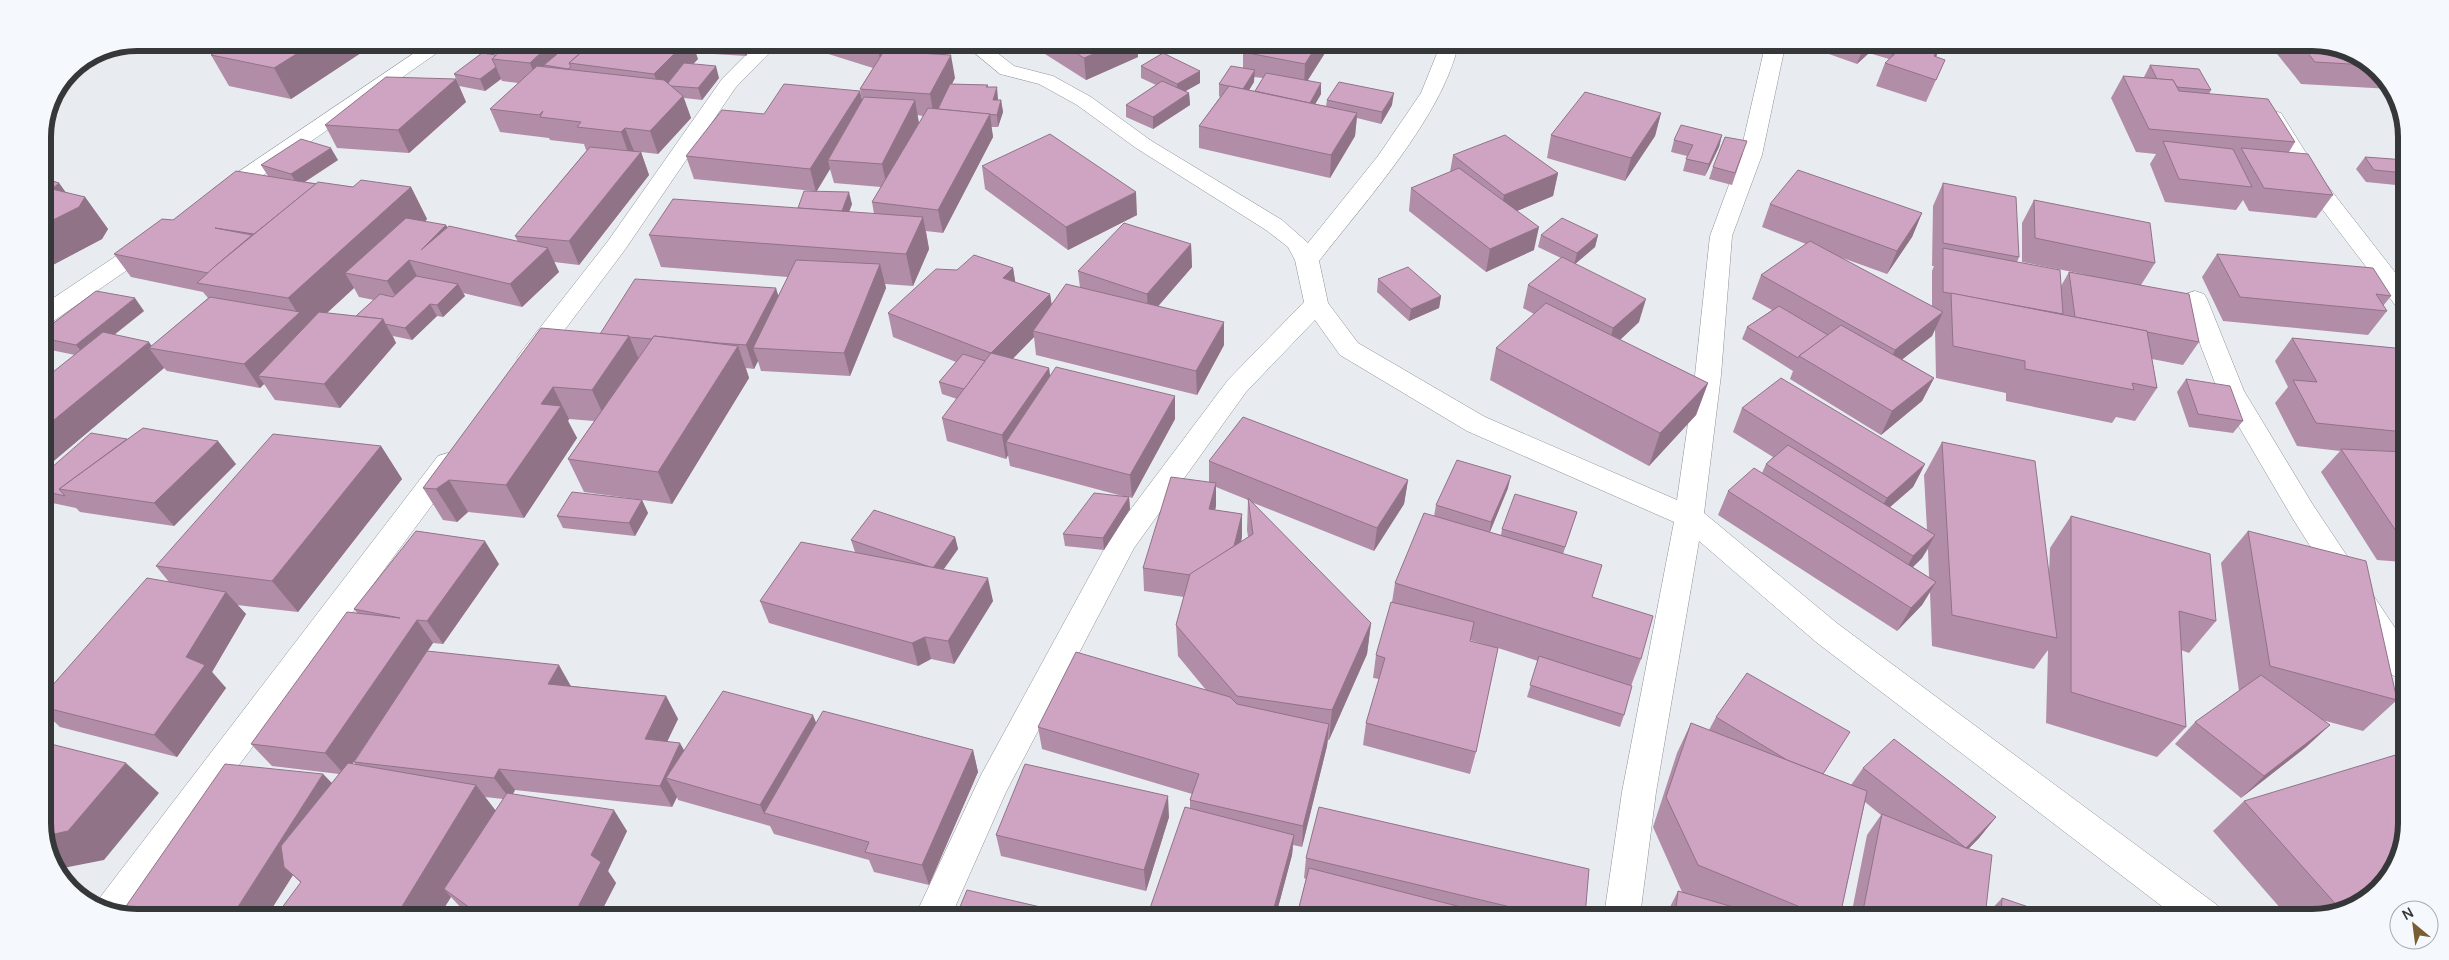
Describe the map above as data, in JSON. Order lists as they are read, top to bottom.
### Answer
{
  "north": "top left"
}
